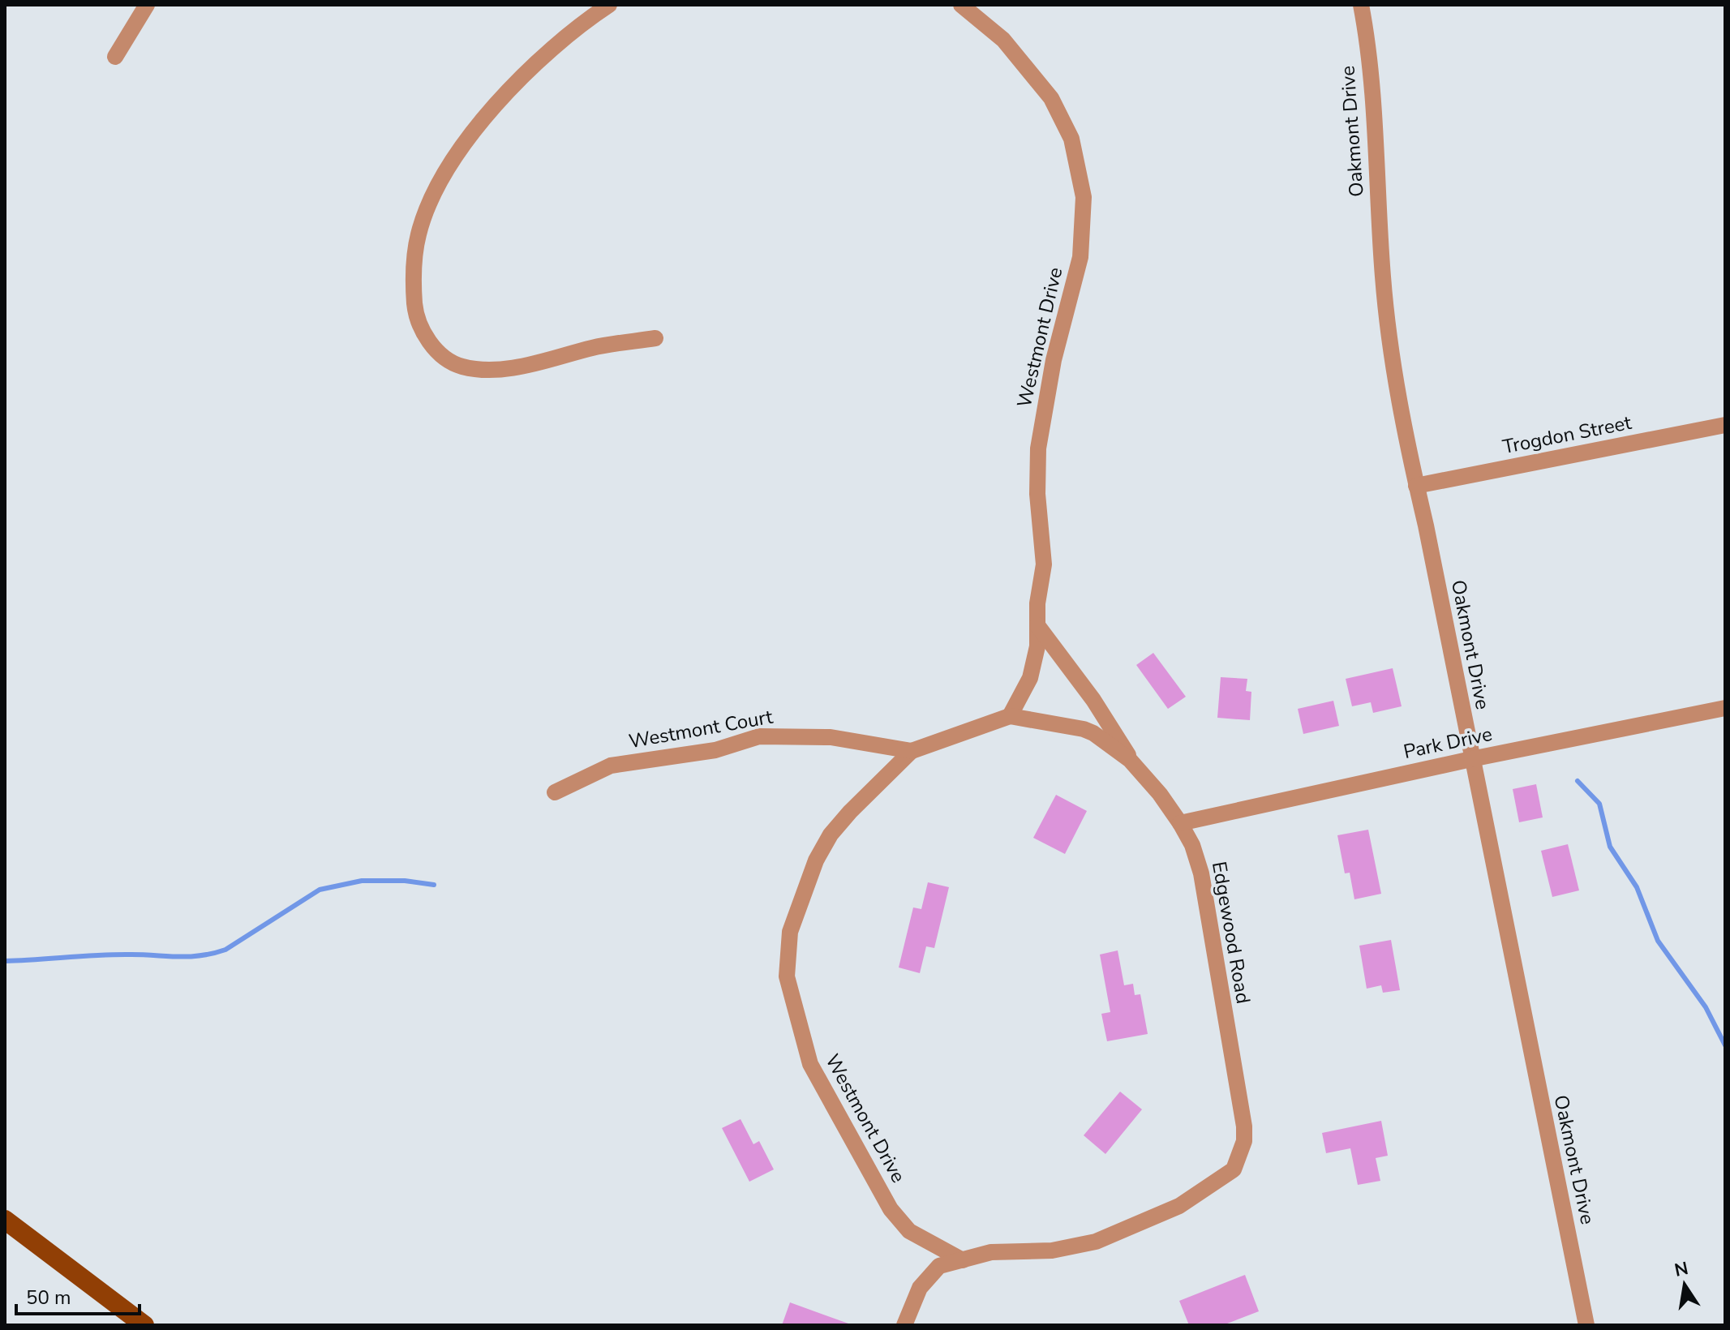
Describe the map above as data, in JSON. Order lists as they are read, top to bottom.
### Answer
{
  "streets": {
    "street": [
      "Oakmont Drive",
      "Westmont Drive",
      "Trogdon Street",
      "Westmont Court",
      "Park Drive",
      "Edgewood Road"
    ]
  },
  "crossings": [
    ["Oakmont Drive", "Trogdon Street"],
    ["Oakmont Drive", "Park Drive"],
    ["Westmont Drive", "Westmont Court"],
    ["Westmont Drive", "Edgewood Road"],
    ["Westmont Court", "Edgewood Road"],
    ["Park Drive", "Edgewood Road"]
  ],
  "scale_bar": "50 m",
  "north": "top"
}
